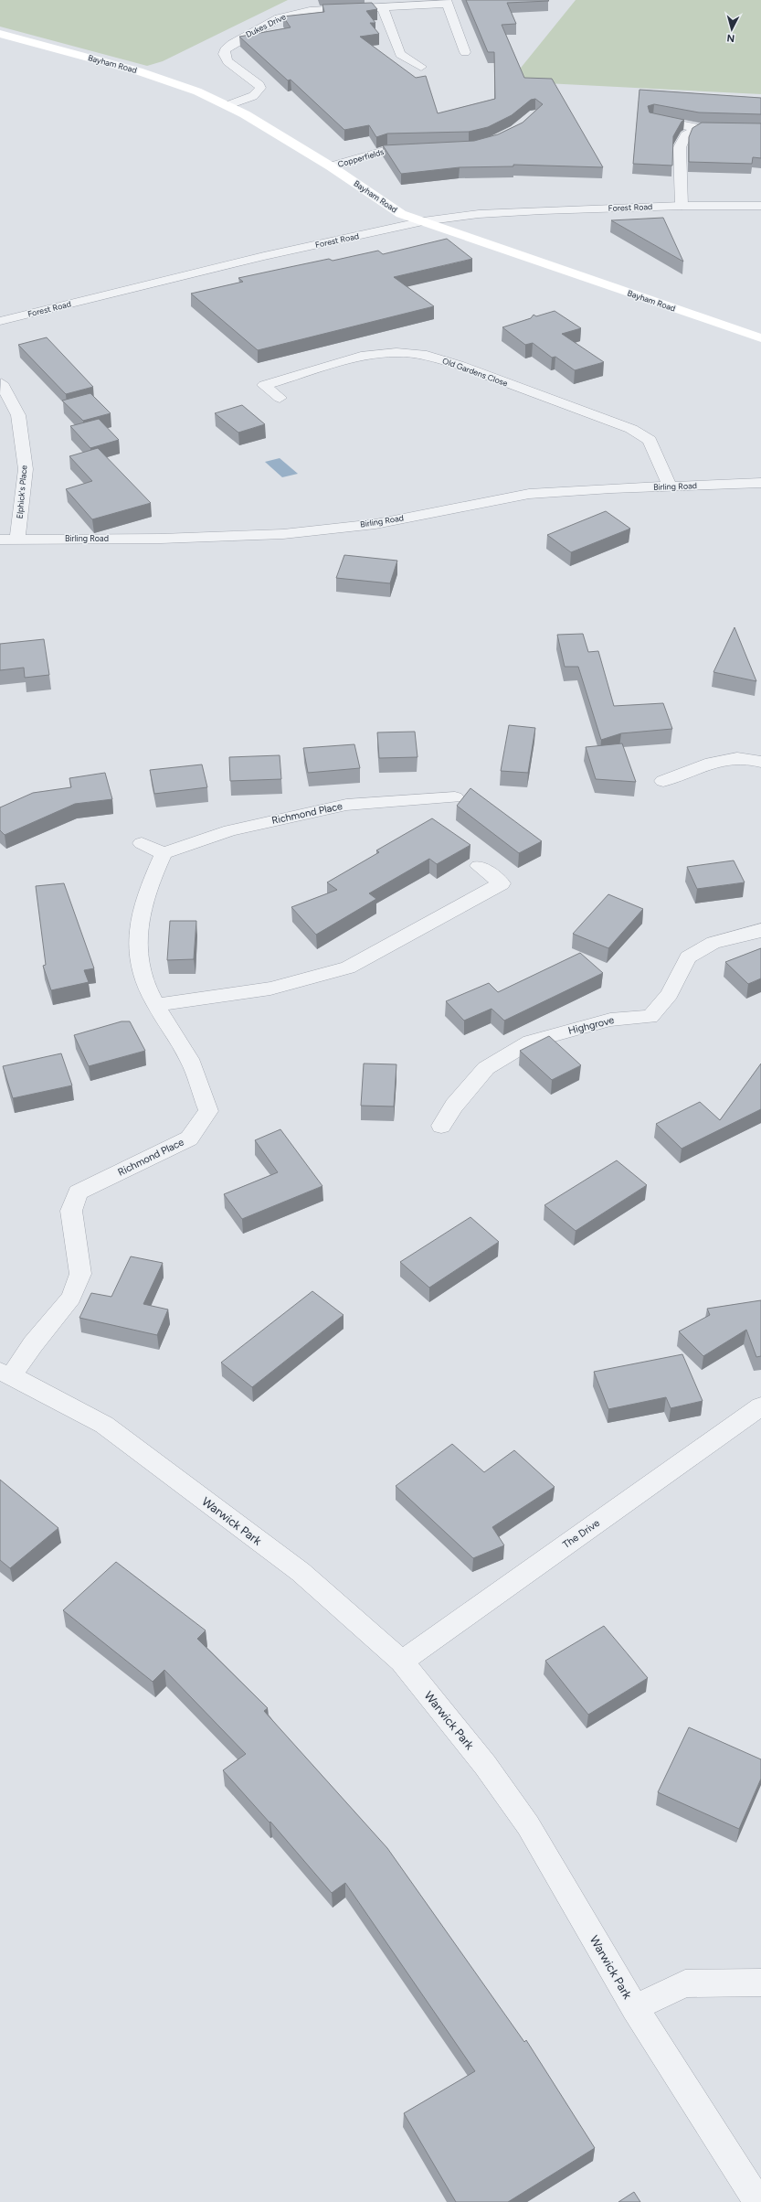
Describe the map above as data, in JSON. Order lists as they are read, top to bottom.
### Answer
{
  "streets": {
    "main road": ["Bayham Road"],
    "street": [
      "Dukes Drive",
      "Copperfields",
      "Forest Road",
      "Old Gardens Close",
      "Birling Road",
      "Elphick's Place",
      "Richmond Place",
      "Highgrove",
      "Warwick Park",
      "The Drive"
    ]
  },
  "crossings": [
    ["Dukes Drive", "Bayham Road"],
    ["Bayham Road", "Copperfields"],
    ["Bayham Road", "Forest Road"],
    ["Old Gardens Close", "Birling Road"],
    ["Birling Road", "Elphick's Place"],
    ["Richmond Place", "Warwick Park"],
    ["Warwick Park", "The Drive"]
  ],
  "north": "bottom"
}
